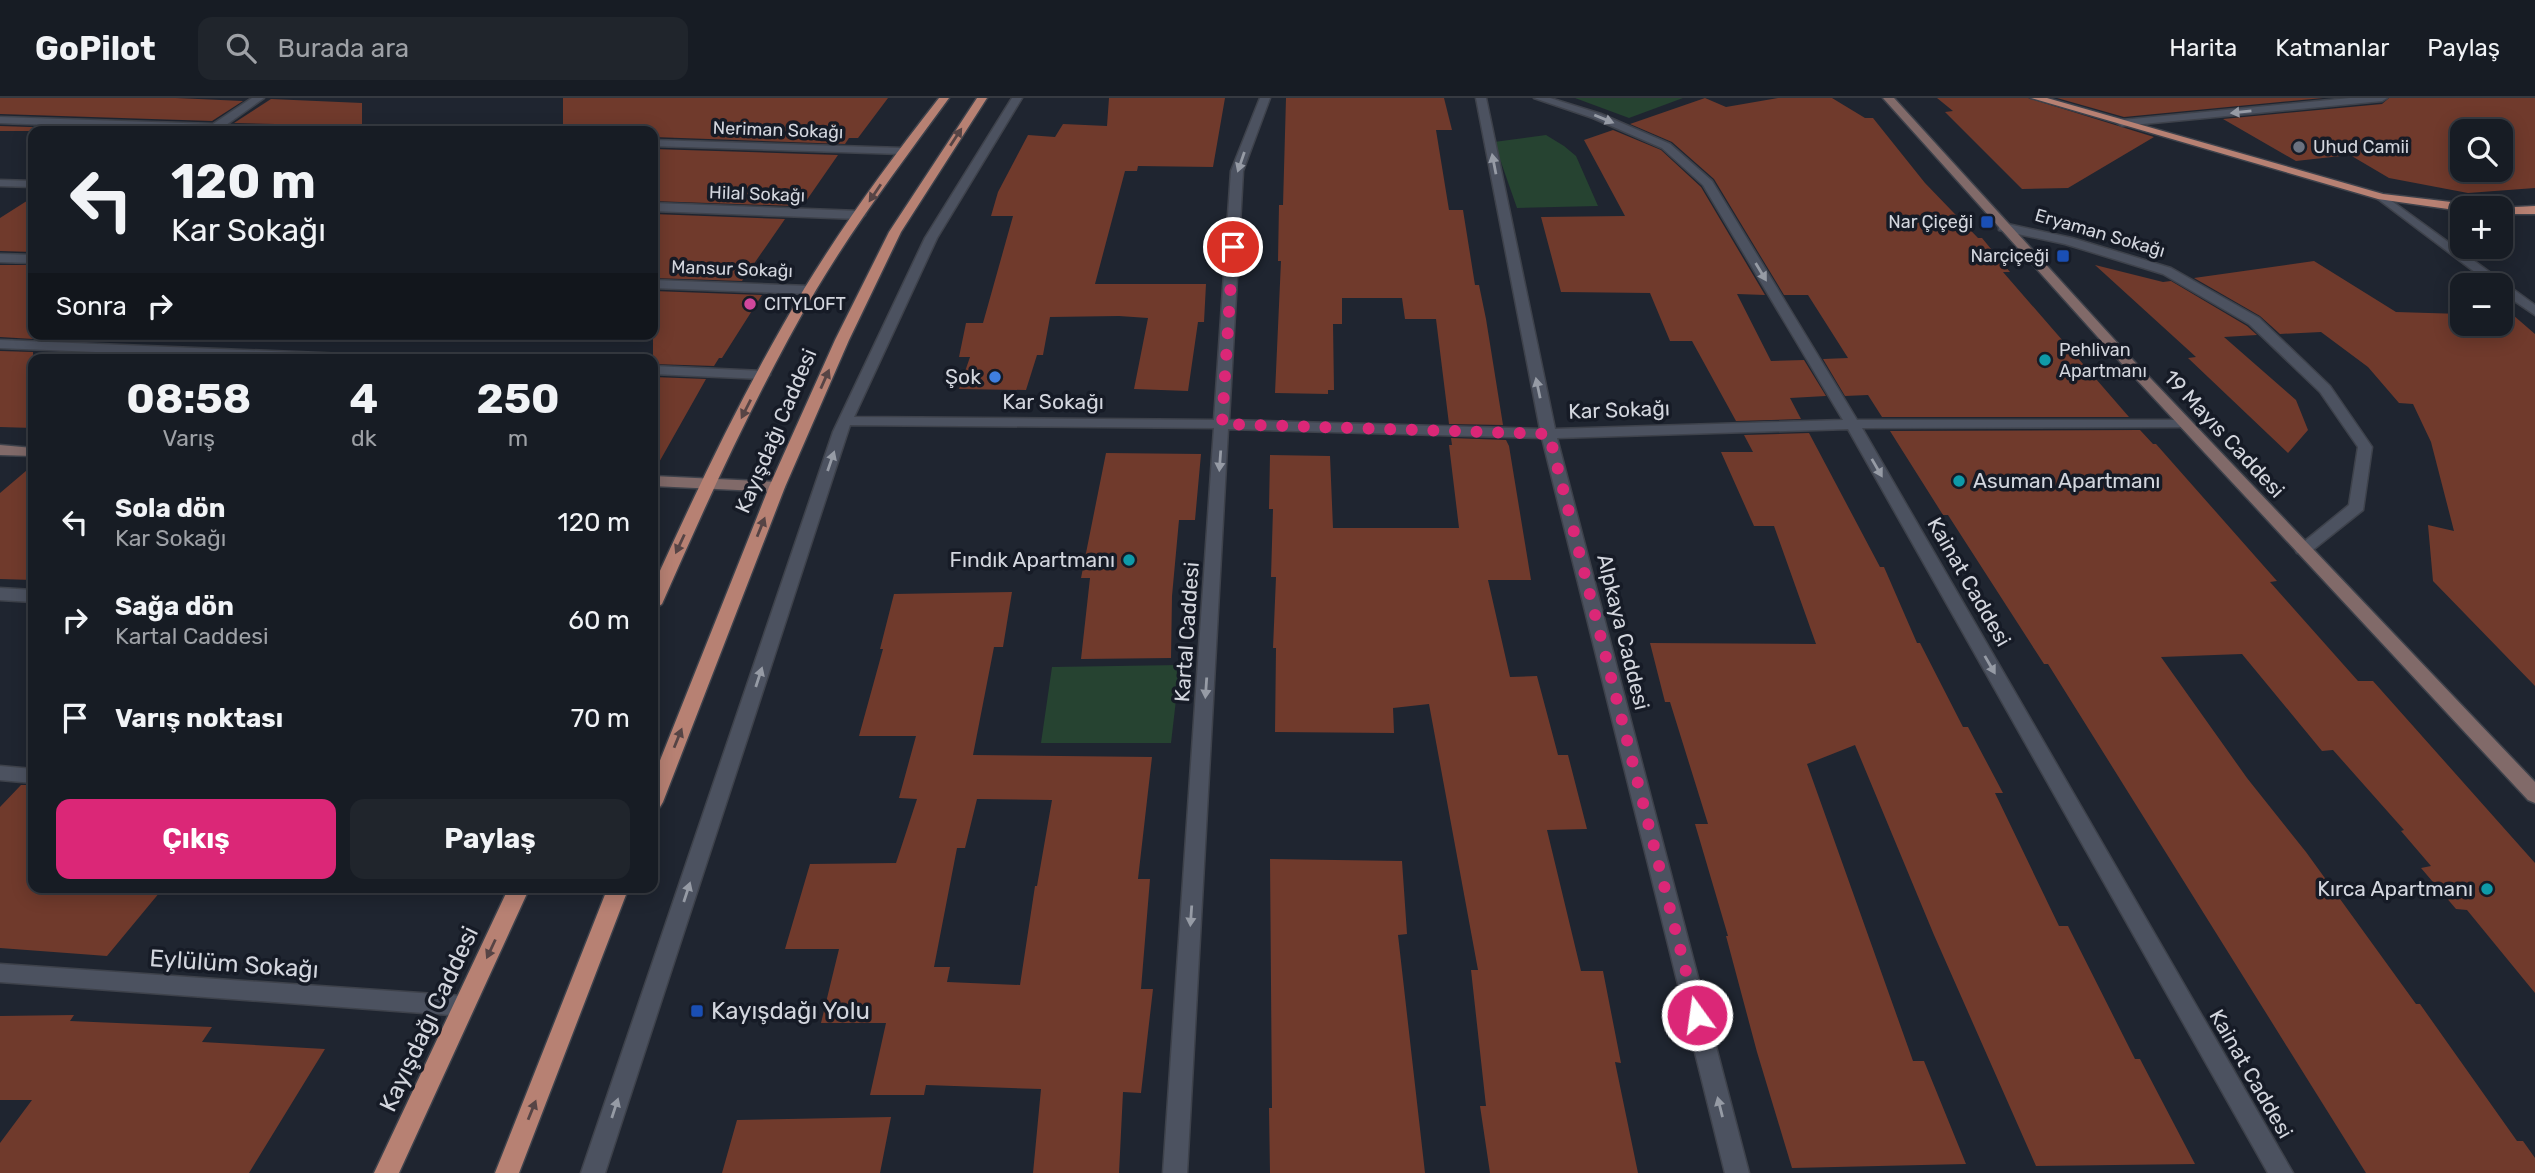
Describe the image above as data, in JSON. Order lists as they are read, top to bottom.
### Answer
{
  "streets": {
    "main road": ["Kayışdağı Caddesi"],
    "street": [
      "Neriman Sokağı",
      "Hilal Sokağı",
      "Eryaman Sokağı",
      "Mansur Sokağı",
      "Kar Sokağı",
      "19 Mayıs Caddesi",
      "Kainat Caddesi",
      "Kartal Caddesi",
      "Alpkaya Caddesi",
      "Eylülüm Sokağı"
    ]
  },
  "crossings": [
    ["Neriman Sokağı", "Kayışdağı Caddesi"],
    ["Hilal Sokağı", "Kayışdağı Caddesi"],
    ["Eryaman Sokağı", "19 Mayıs Caddesi"],
    ["Mansur Sokağı", "Kayışdağı Caddesi"],
    ["Kar Sokağı", "19 Mayıs Caddesi"],
    ["Kar Sokağı", "Kainat Caddesi"],
    ["Kar Sokağı", "Kartal Caddesi"],
    ["Kar Sokağı", "Alpkaya Caddesi"],
    ["Kayışdağı Caddesi", "Eylülüm Sokağı"]
  ],
  "one_way": ["Kainat Caddesi", "Kartal Caddesi", "Alpkaya Caddesi"],
  "places": {
    "other": [
      "Uhud Camii",
      "CITYLOFT",
      "Pehlivan Apartmanı",
      "Şok",
      "Asuman Apartmanı",
      "Fındık Apartmanı",
      "Kırca Apartmanı"
    ],
    "transit": ["Nar Çiçeği", "Narçiçeği", "Kayışdağı Yolu"]
  },
  "page": {
    "header": "GoPilot",
    "search": "Burada ara",
    "nav": ["Harita", "Katmanlar", "Paylaş"],
    "map_buttons": ["+", "−"],
    "turn": ["120 m", "Kar Sokağı"],
    "then": "Sonra",
    "eta": [
      "08:58",
      "Varış",
      "4",
      "dk",
      "250",
      "m"
    ],
    "list": [
      {
        "name": "Sola dön",
        "note": "Kar Sokağı",
        "value": "120 m"
      },
      {
        "name": "Sağa dön",
        "note": "Kartal Caddesi",
        "value": "60 m"
      },
      {
        "name": "Varış noktası",
        "value": "70 m"
      }
    ],
    "buttons": ["Çıkış", "Paylaş"]
  }
}
